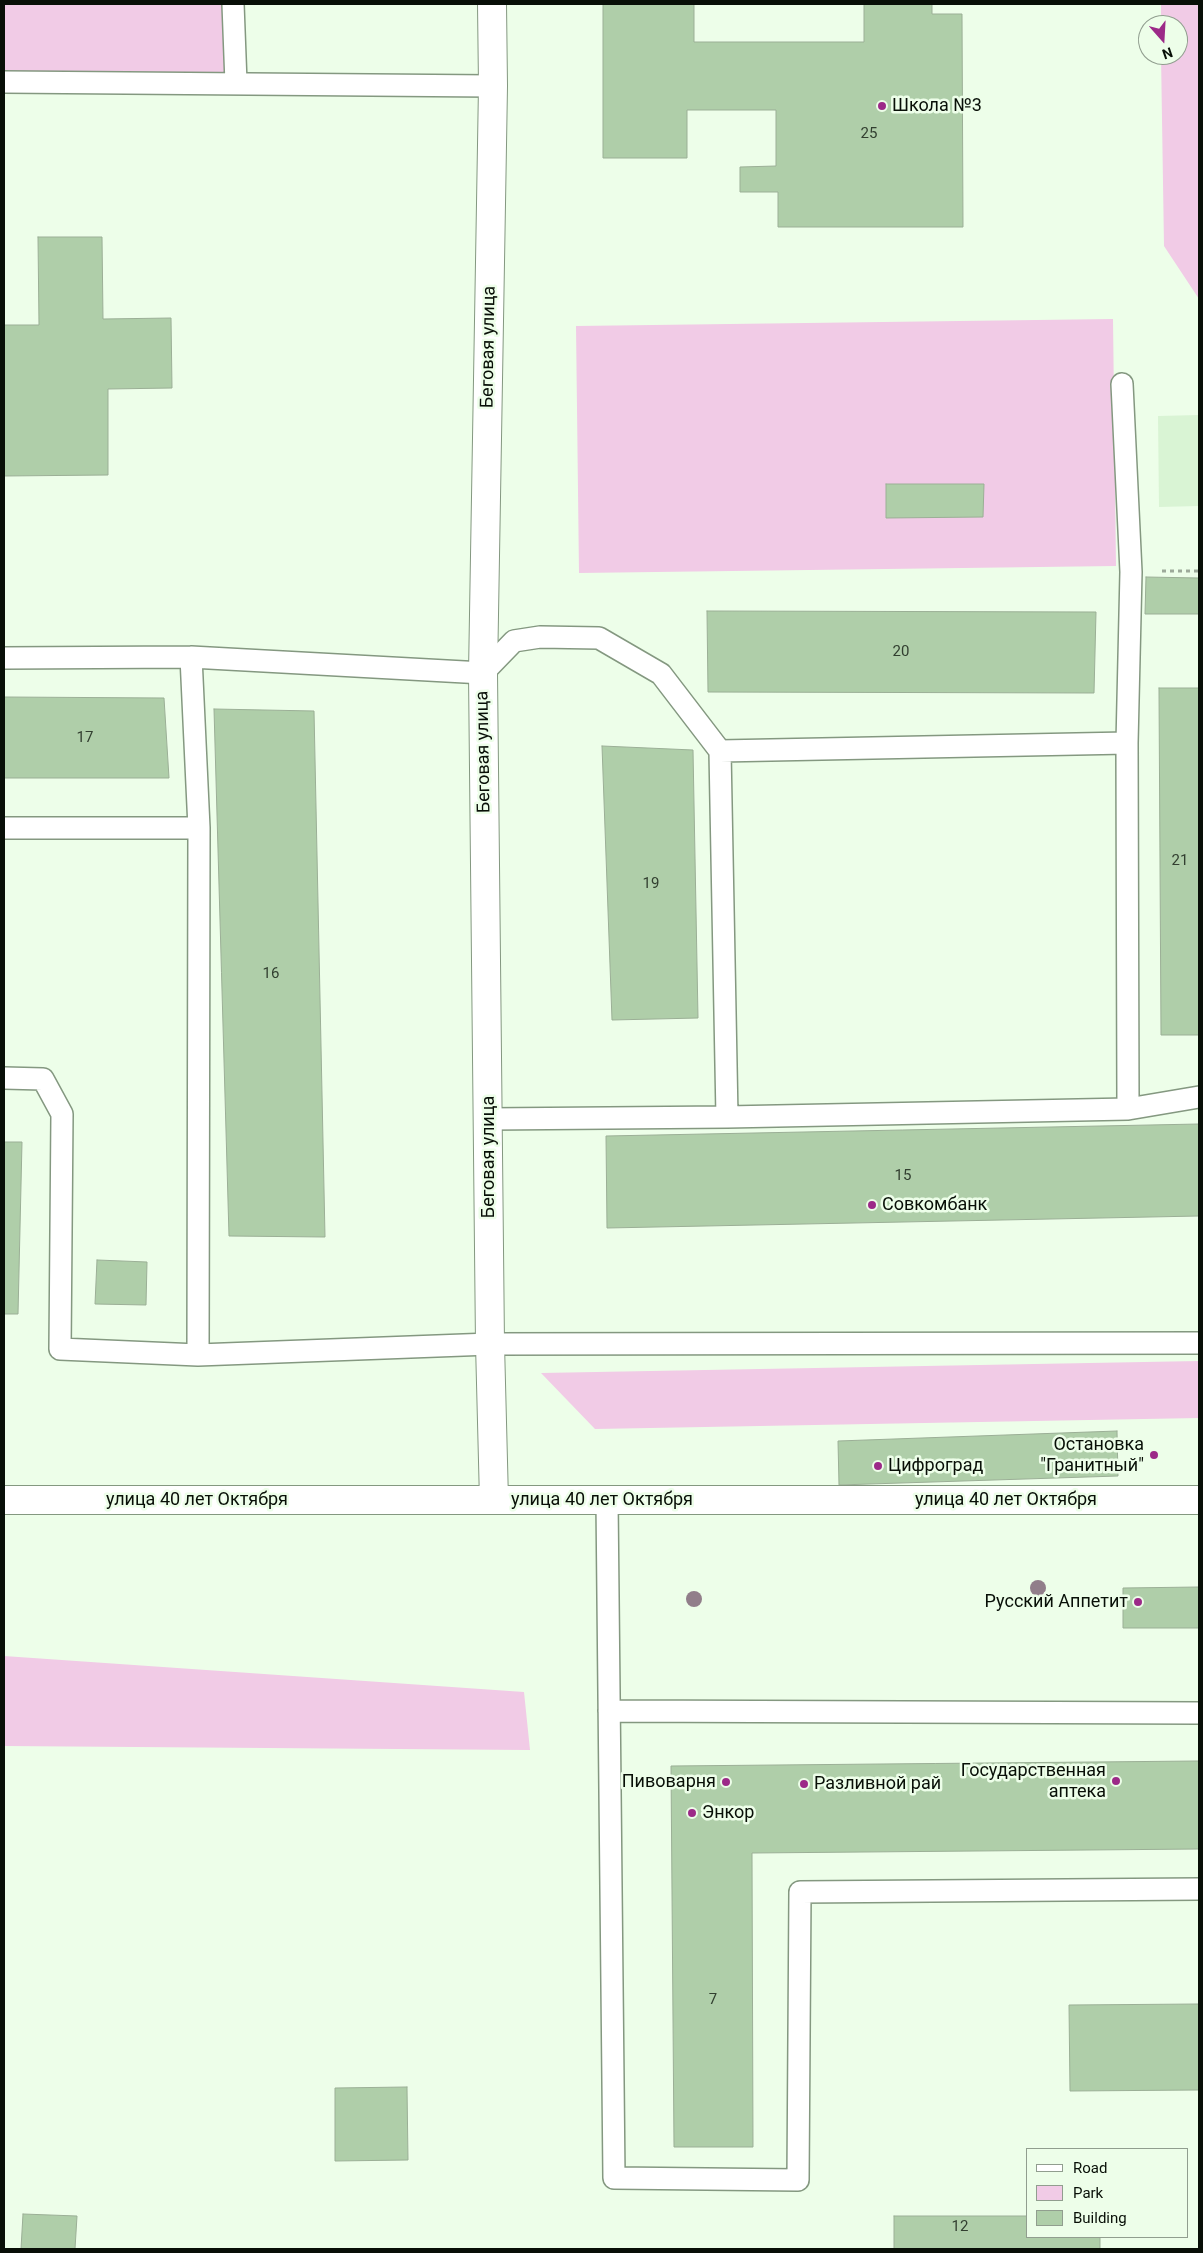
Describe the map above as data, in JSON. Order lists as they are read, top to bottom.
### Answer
{
  "streets": {
    "street": ["Беговая улица", "улица 40 лет Октября"]
  },
  "crossings": [
    ["Беговая улица", "улица 40 лет Октября"]
  ],
  "places": [
    "Школа №3",
    "Совкомбанк",
    "Остановка \"Гранитный\"",
    "Цифроград",
    "Русский Аппетит",
    "Государственная аптека",
    "Пивоварня",
    "Разливной рай",
    "Энкор"
  ],
  "house_numbers": [
    "25",
    "20",
    "17",
    "21",
    "19",
    "16",
    "15",
    "7",
    "12"
  ],
  "legend": ["Road", "Park", "Building"],
  "north": "bottom"
}
